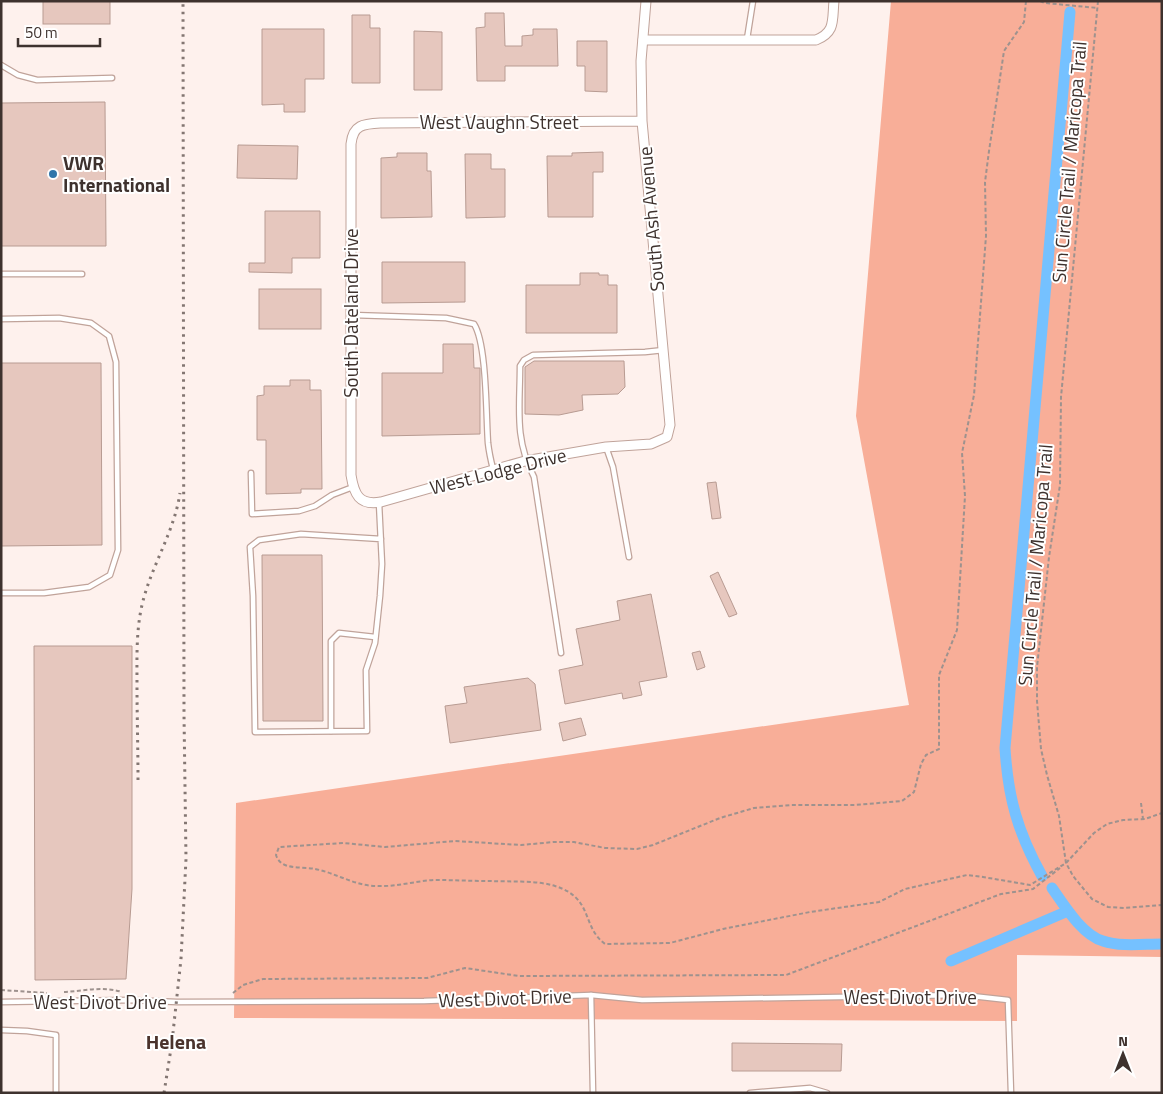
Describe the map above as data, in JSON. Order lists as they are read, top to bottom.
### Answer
{
  "streets": {
    "street": [
      "West Vaughn Street",
      "South Ash Avenue",
      "South Dateland Drive",
      "West Lodge Drive"
    ],
    "lane": ["West Divot Drive"],
    "path": ["Sun Circle Trail / Maricopa Trail"]
  },
  "crossings": [
    ["West Vaughn Street", "South Ash Avenue"],
    ["West Vaughn Street", "South Dateland Drive"],
    ["South Ash Avenue", "West Lodge Drive"],
    ["South Dateland Drive", "West Lodge Drive"]
  ],
  "districts": ["Helena"],
  "places": ["VWR International"],
  "scale_bar": "50 m",
  "north": "top"
}
